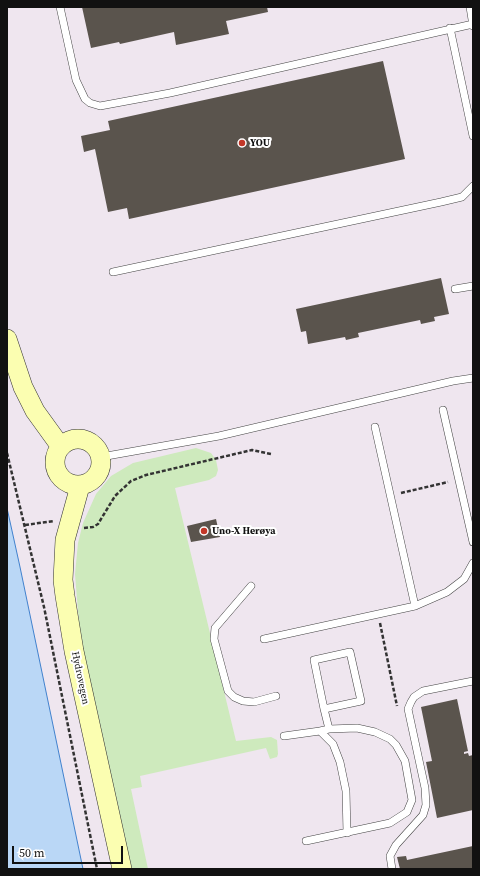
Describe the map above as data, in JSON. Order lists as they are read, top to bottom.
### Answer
{
  "streets": {
    "street": ["Hydrovegen"]
  },
  "places": ["YOU", "Uno-X Herøya"],
  "scale_bar": "50 m"
}
